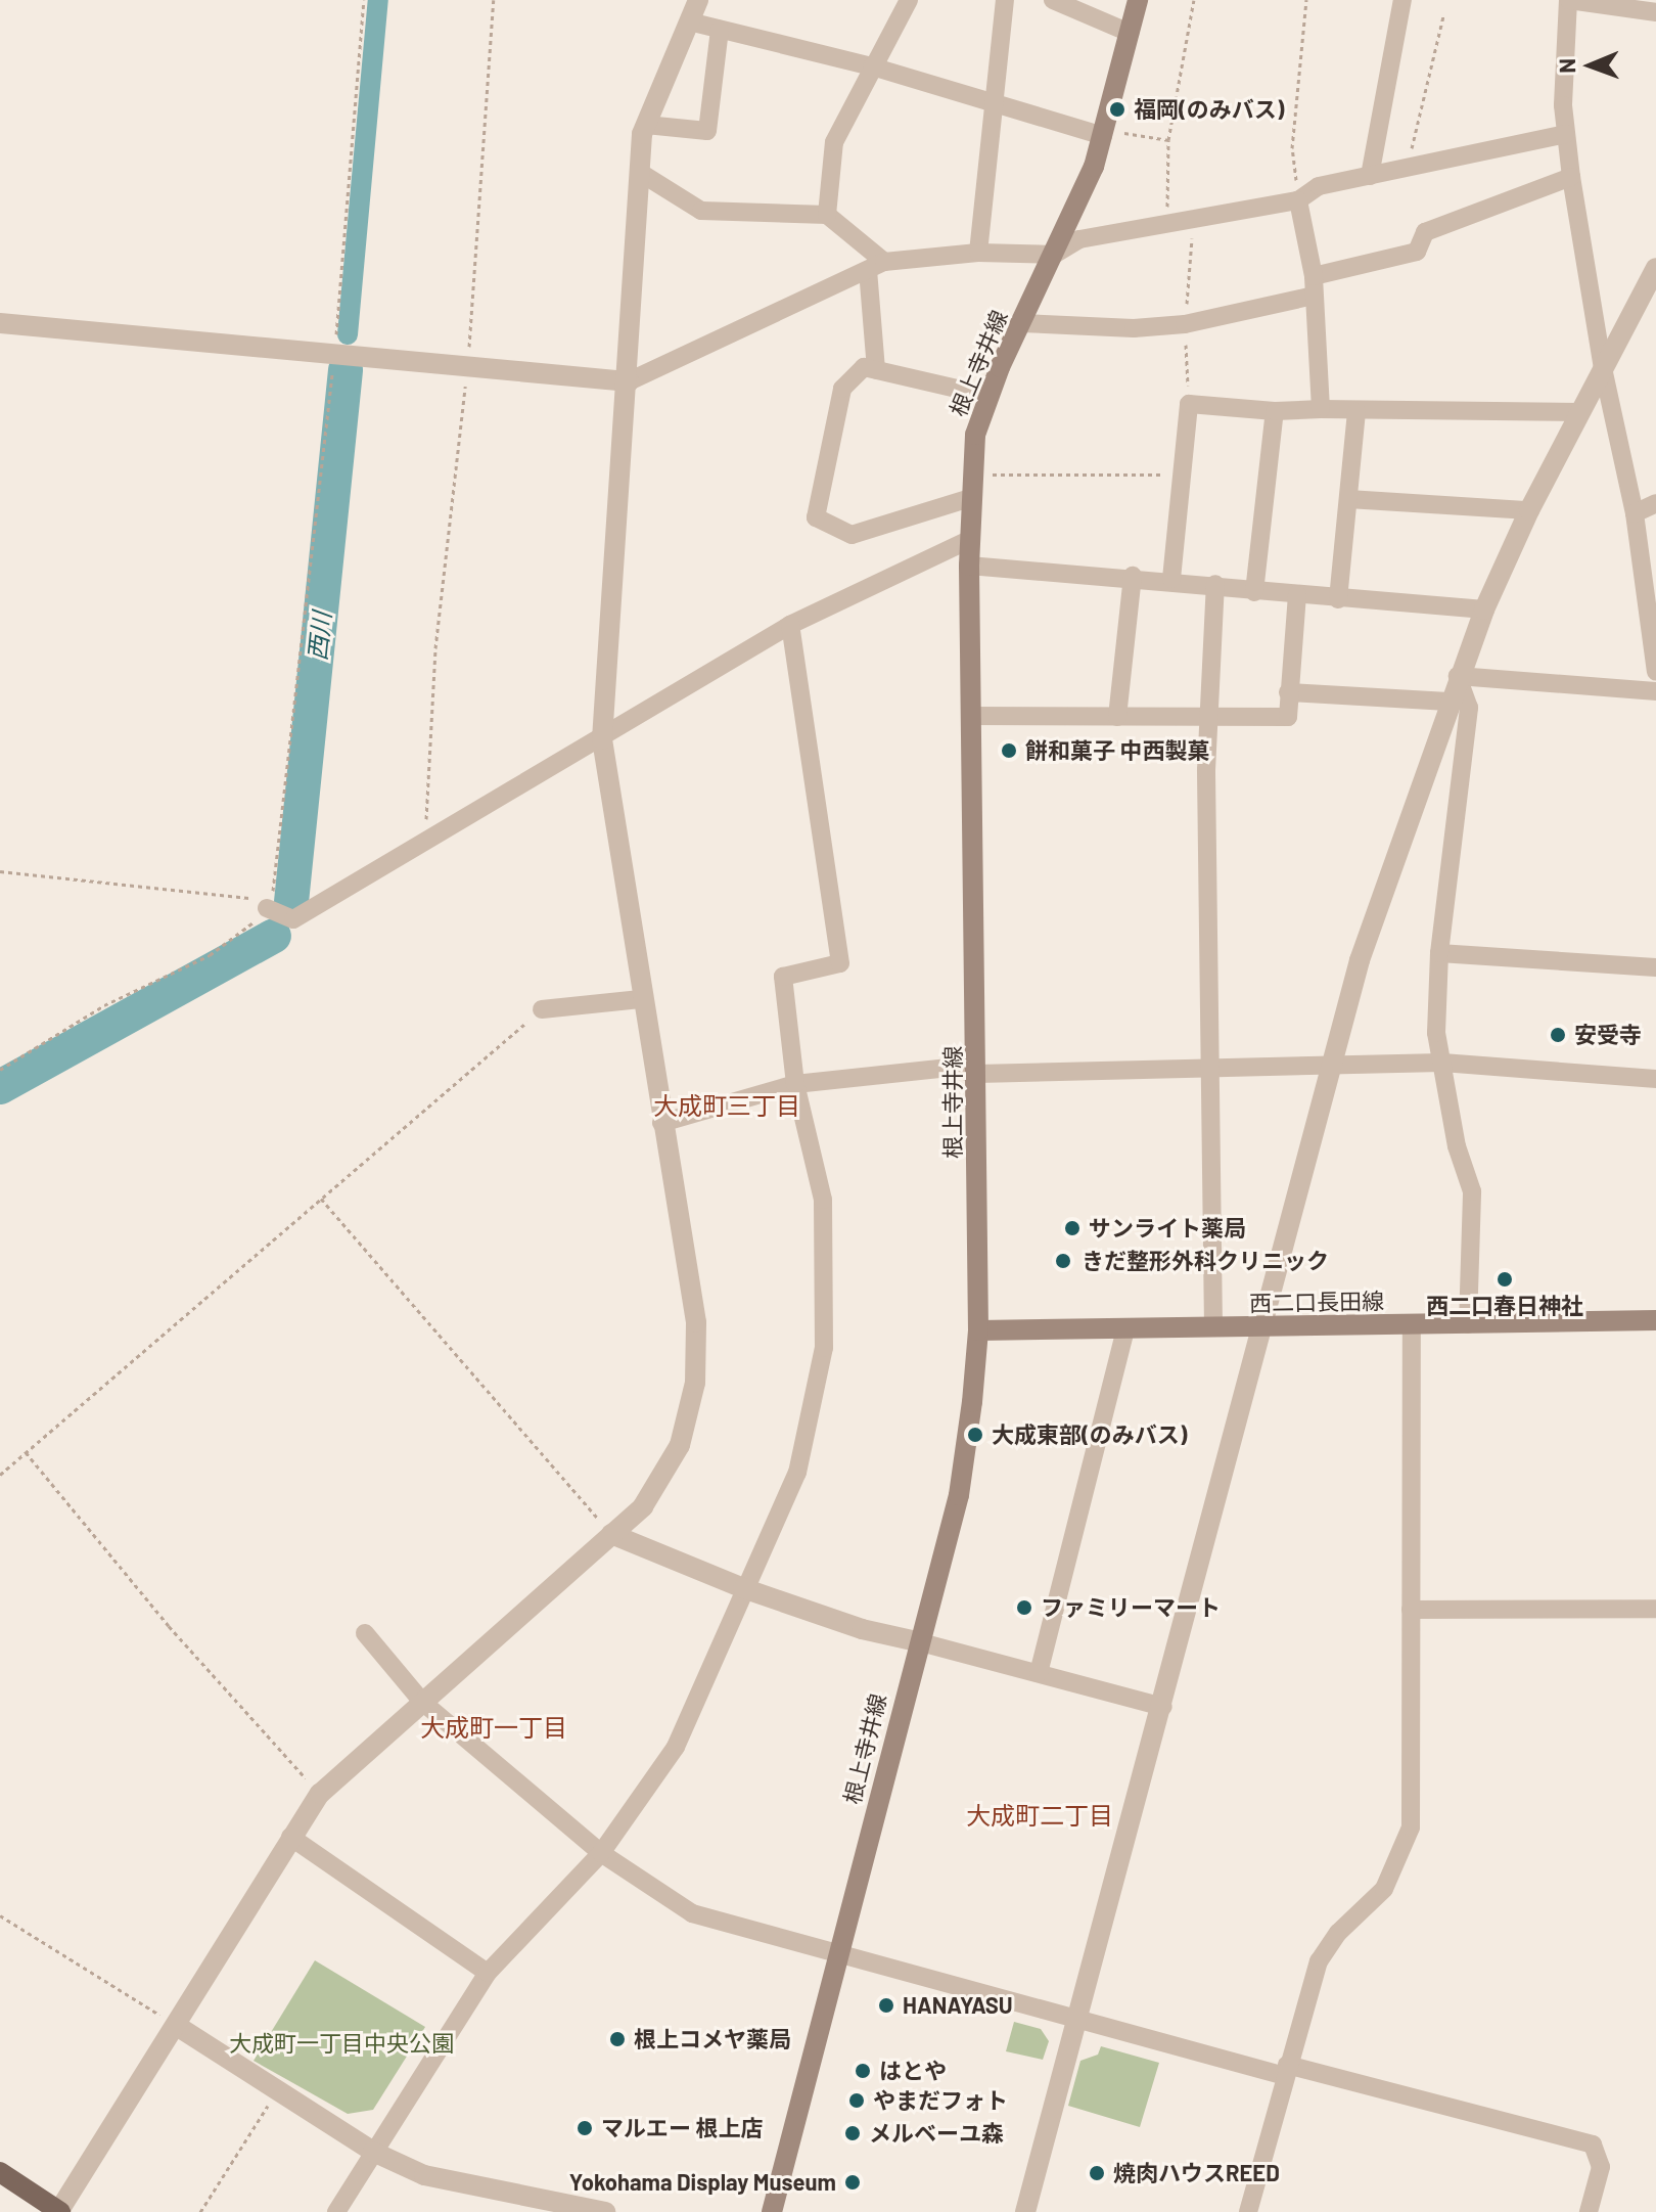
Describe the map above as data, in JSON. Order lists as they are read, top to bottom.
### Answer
{
  "streets": {
    "main road": ["根上寺井線", "西二口長田線"]
  },
  "crossings": [
    ["根上寺井線", "西二口長田線"]
  ],
  "districts": ["大成町三丁目", "大成町一丁目", "大成町二丁目"],
  "water": ["西川"],
  "parks": ["大成町一丁目中央公園"],
  "places": [
    "福岡(のみバス)",
    "餅和菓子 中西製菓",
    "安受寺",
    "サンライト薬局",
    "きだ整形外科クリニック",
    "西二口春日神社",
    "大成東部(のみバス)",
    "ファミリーマート",
    "HANAYASU",
    "根上コメヤ薬局",
    "はとや",
    "やまだフォト",
    "マルエー 根上店",
    "メルベーユ森",
    "焼肉ハウスREED",
    "Yokohama Display Museum"
  ],
  "north": "left"
}
